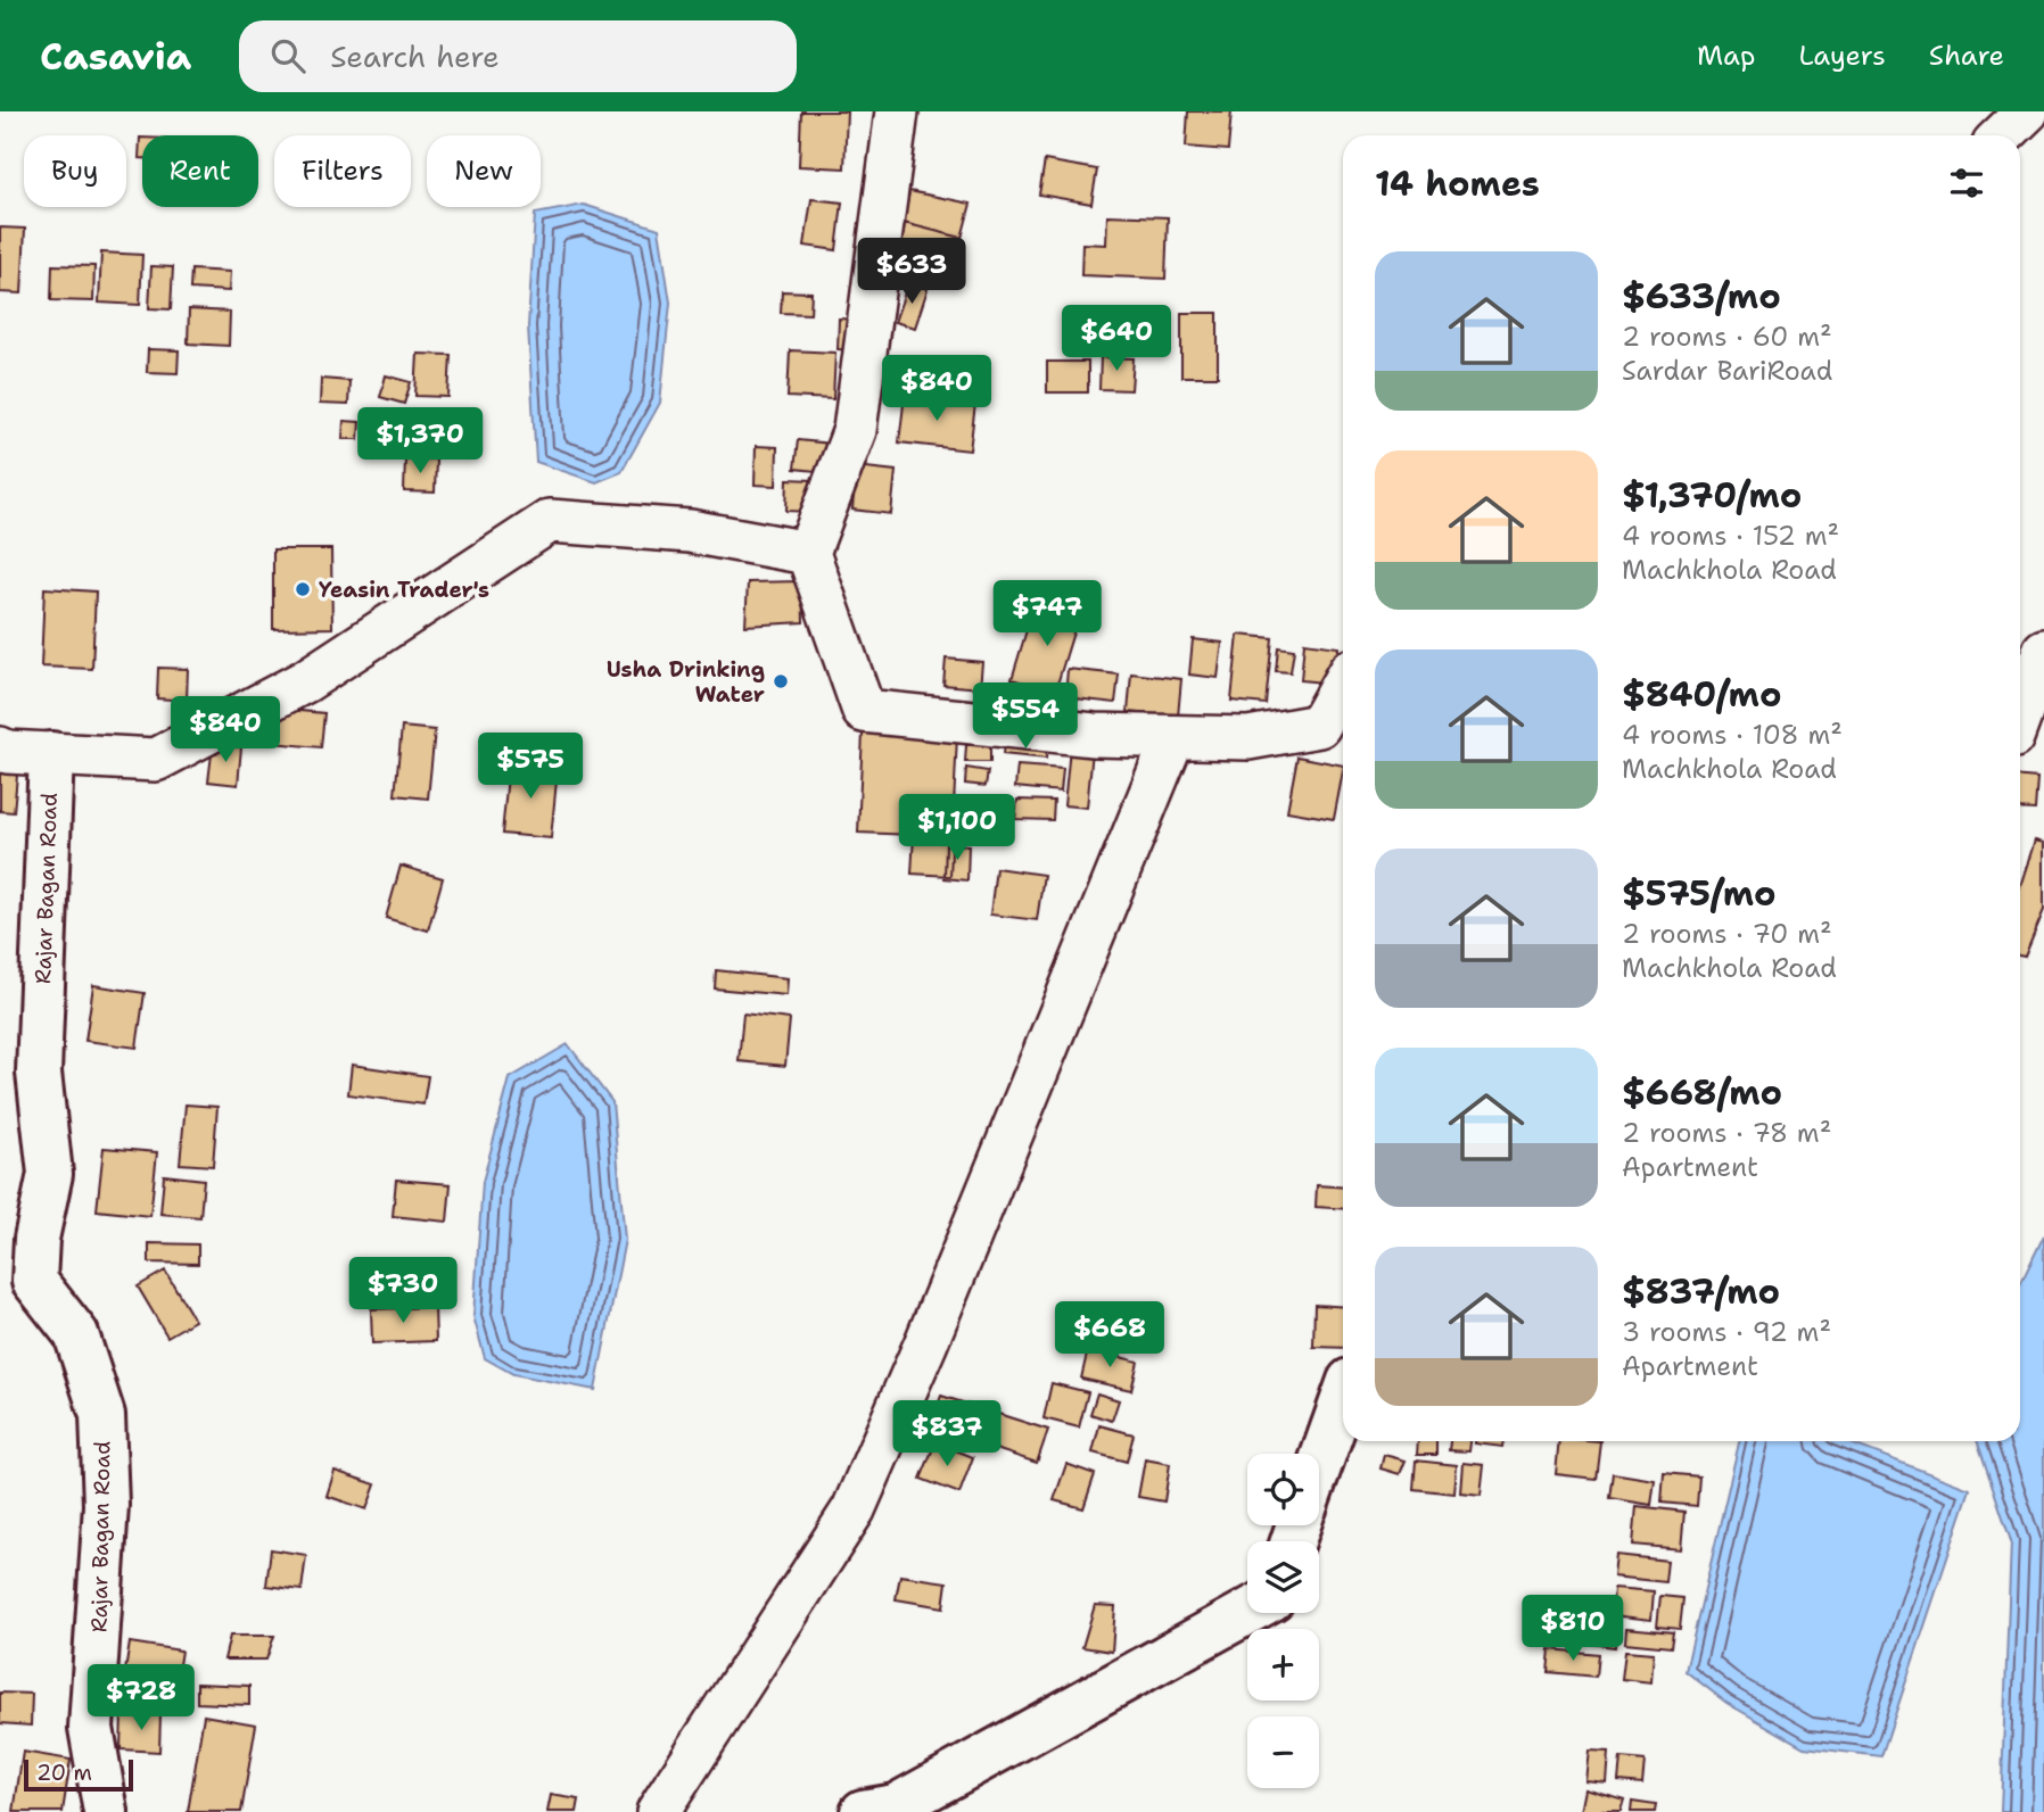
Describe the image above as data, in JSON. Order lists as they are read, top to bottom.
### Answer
{
  "streets": {
    "main road": ["Rajar Bagan Road"]
  },
  "places": ["Yeasin Trader's", "Usha Drinking Water"],
  "scale_bar": "20 m",
  "page": {
    "header": "Casavia",
    "search": "Search here",
    "nav": ["Map", "Layers", "Share"],
    "chip": [
      "Buy",
      "Rent",
      "Filters",
      "New"
    ],
    "heading": "14 homes",
    "list": [
      {
        "name": "$633/mo",
        "note": "2 rooms · 60 m² · Sardar BariRoad"
      },
      {
        "name": "$1,370/mo",
        "note": "4 rooms · 152 m² · Machkhola Road"
      },
      {
        "name": "$840/mo",
        "note": "4 rooms · 108 m² · Machkhola Road"
      },
      {
        "name": "$575/mo",
        "note": "2 rooms · 70 m² · Machkhola Road"
      },
      {
        "name": "$668/mo",
        "note": "2 rooms · 78 m² · Apartment"
      },
      {
        "name": "$837/mo",
        "note": "3 rooms · 92 m² · Apartment"
      }
    ],
    "price": [
      "$633",
      "$640",
      "$840",
      "$1,370",
      "$747",
      "$554",
      "$840",
      "$575",
      "$1,100",
      "$730",
      "$668",
      "$837",
      "$810",
      "$728"
    ],
    "map_buttons": ["+", "−"],
    "scale": "20 m"
  }
}
